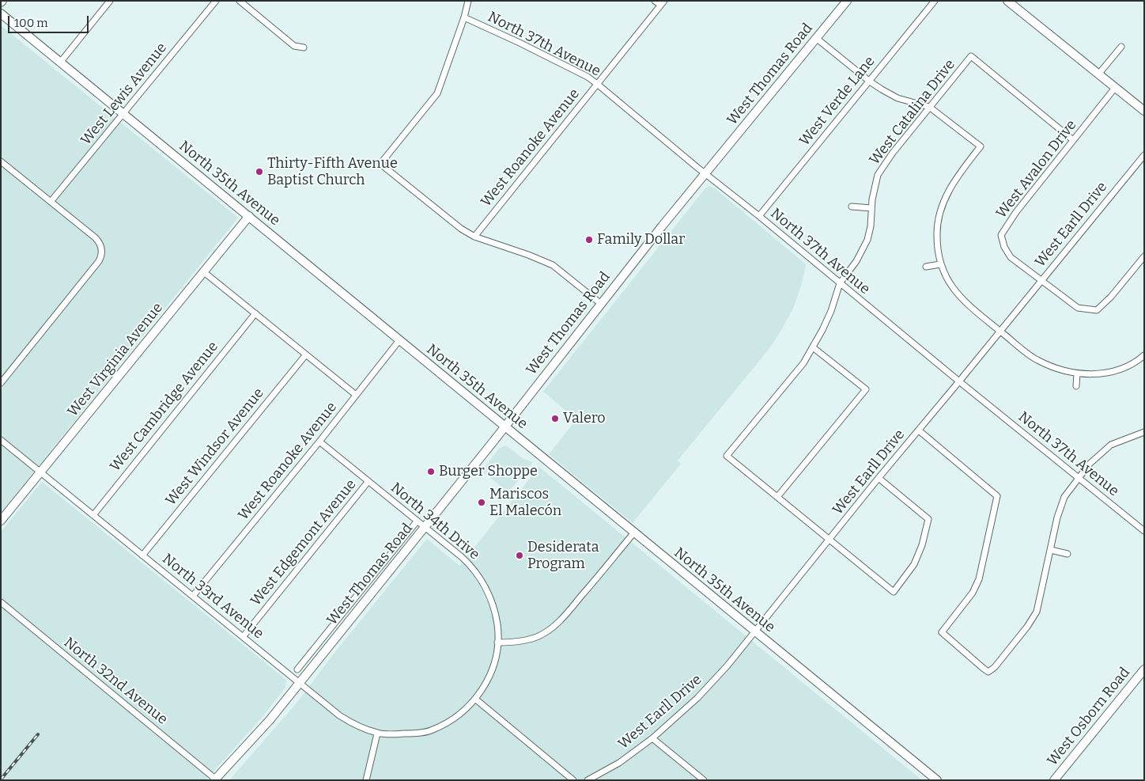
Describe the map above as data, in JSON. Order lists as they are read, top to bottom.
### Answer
{
  "streets": {
    "main road": [
      "West Thomas Road",
      "North 35th Avenue",
      "West Virginia Avenue",
      "West Osborn Road"
    ],
    "street": [
      "North 37th Avenue",
      "West Lewis Avenue",
      "West Verde Lane",
      "West Catalina Drive",
      "West Roanoke Avenue",
      "West Avalon Drive",
      "West Earll Drive",
      "West Cambridge Avenue",
      "West Windsor Avenue",
      "North 34th Drive",
      "West Edgemont Avenue",
      "North 33rd Avenue",
      "North 32nd Avenue"
    ]
  },
  "crossings": [
    ["North 37th Avenue", "West Thomas Road"],
    ["North 37th Avenue", "West Verde Lane"],
    ["North 37th Avenue", "West Catalina Drive"],
    ["North 37th Avenue", "West Roanoke Avenue"],
    ["North 37th Avenue", "West Earll Drive"],
    ["West Thomas Road", "North 35th Avenue"],
    ["West Thomas Road", "North 34th Drive"],
    ["West Thomas Road", "North 33rd Avenue"],
    ["West Thomas Road", "North 32nd Avenue"],
    ["West Lewis Avenue", "North 35th Avenue"],
    ["West Catalina Drive", "West Avalon Drive"],
    ["West Roanoke Avenue", "North 35th Avenue"],
    ["West Roanoke Avenue", "North 34th Drive"],
    ["West Roanoke Avenue", "North 33rd Avenue"],
    ["West Avalon Drive", "West Earll Drive"],
    ["North 35th Avenue", "West Earll Drive"],
    ["North 35th Avenue", "West Virginia Avenue"],
    ["West Virginia Avenue", "North 33rd Avenue"],
    ["West Cambridge Avenue", "North 33rd Avenue"],
    ["West Windsor Avenue", "North 33rd Avenue"],
    ["North 34th Drive", "West Edgemont Avenue"],
    ["West Edgemont Avenue", "North 33rd Avenue"]
  ],
  "places": [
    "Thirty-Fifth Avenue Baptist Church",
    "Family Dollar",
    "Valero",
    "Burger Shoppe",
    "Mariscos El Malecón",
    "Desiderata Program"
  ],
  "scale_bar": "100 m"
}
